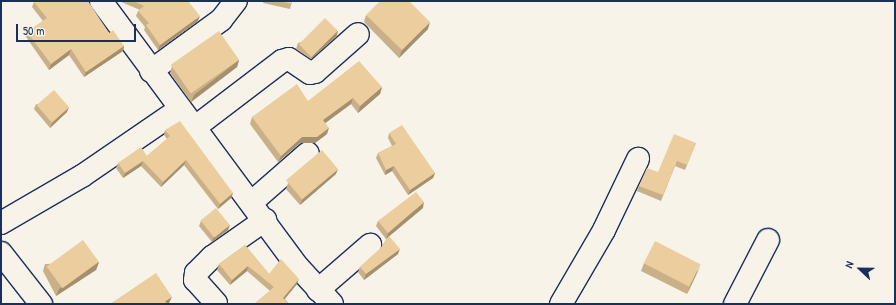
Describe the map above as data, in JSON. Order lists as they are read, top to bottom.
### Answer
{
  "scale_bar": "50 m",
  "north": "left"
}
